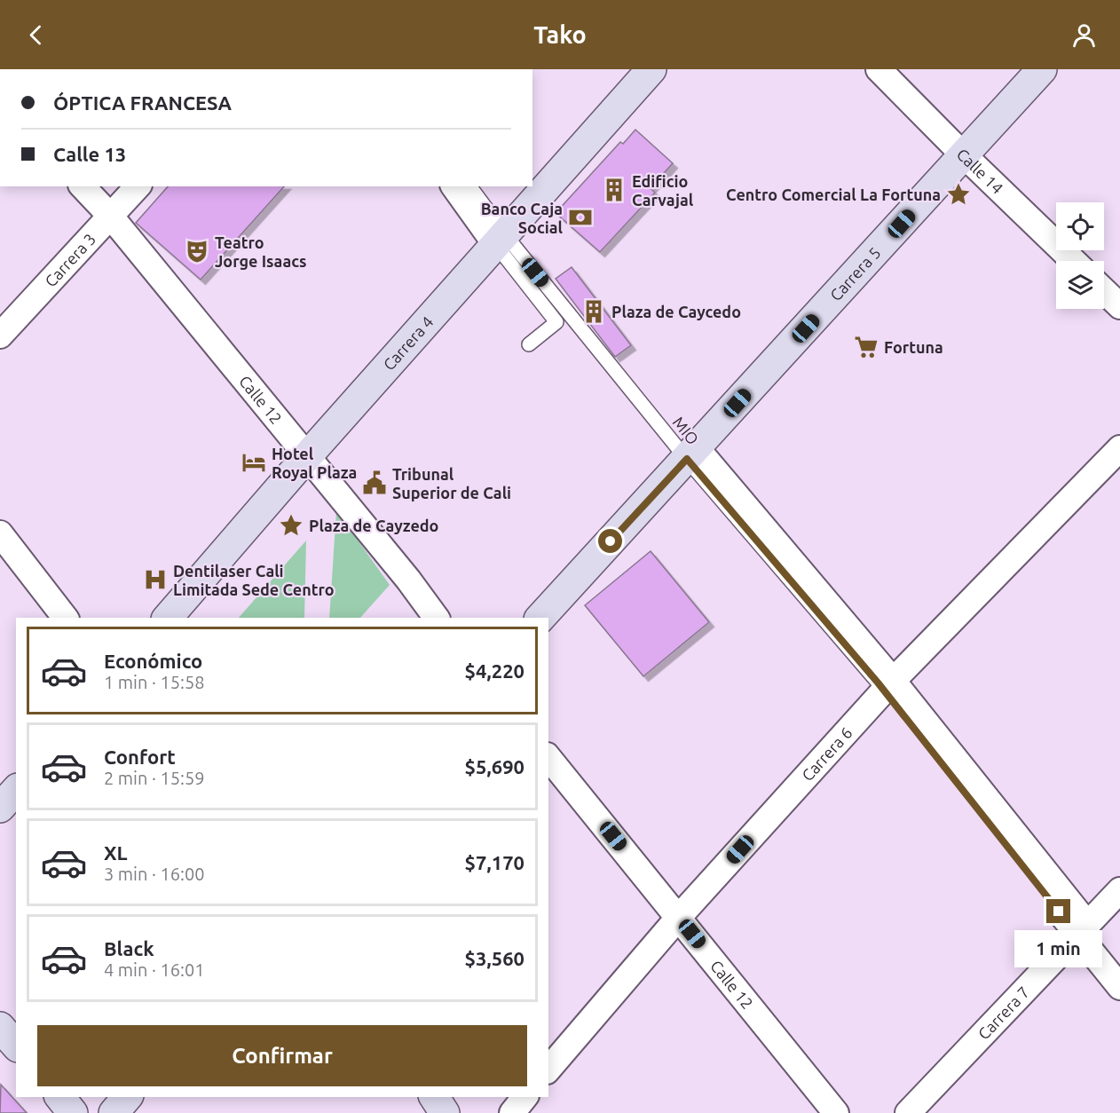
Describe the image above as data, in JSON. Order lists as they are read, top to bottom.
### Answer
{
  "streets": {
    "street": [
      "Calle 14",
      "Carrera 3",
      "Carrera 5",
      "Carrera 4",
      "Calle 12",
      "Carrera 6",
      "Carrera 7"
    ],
    "lane": ["MIO"]
  },
  "crossings": [
    ["Calle 14", "Carrera 5"],
    ["Carrera 3", "Calle 12"],
    ["Carrera 5", "MIO"],
    ["Carrera 4", "Calle 12"],
    ["Carrera 4", "MIO"],
    ["Calle 12", "Carrera 6"]
  ],
  "places": {
    "building": ["Edificio Carvajal", "Plaza de Caycedo"],
    "place": ["Centro Comercial La Fortuna", "Plaza de Cayzedo"],
    "bank": ["Banco Caja Social"],
    "theatre": ["Teatro Jorge Isaacs"],
    "supermarket": ["Fortuna"],
    "hotel": ["Hotel Royal Plaza"],
    "public building": ["Tribunal Superior de Cali"],
    "hospital": ["Dentilaser Cali Limitada Sede Centro"]
  },
  "page": {
    "header": "Tako",
    "banner": ["ÓPTICA FRANCESA", "Calle 13"],
    "list": [
      {
        "name": "Económico",
        "note": "1 min · 15:58",
        "value": "$4,220"
      },
      {
        "name": "Confort",
        "note": "2 min · 15:59",
        "value": "$5,690"
      },
      {
        "name": "XL",
        "note": "3 min · 16:00",
        "value": "$7,170"
      },
      {
        "name": "Black",
        "note": "4 min · 16:01",
        "value": "$3,560"
      }
    ],
    "bubble": "1 min",
    "buttons": "Confirmar"
  }
}
